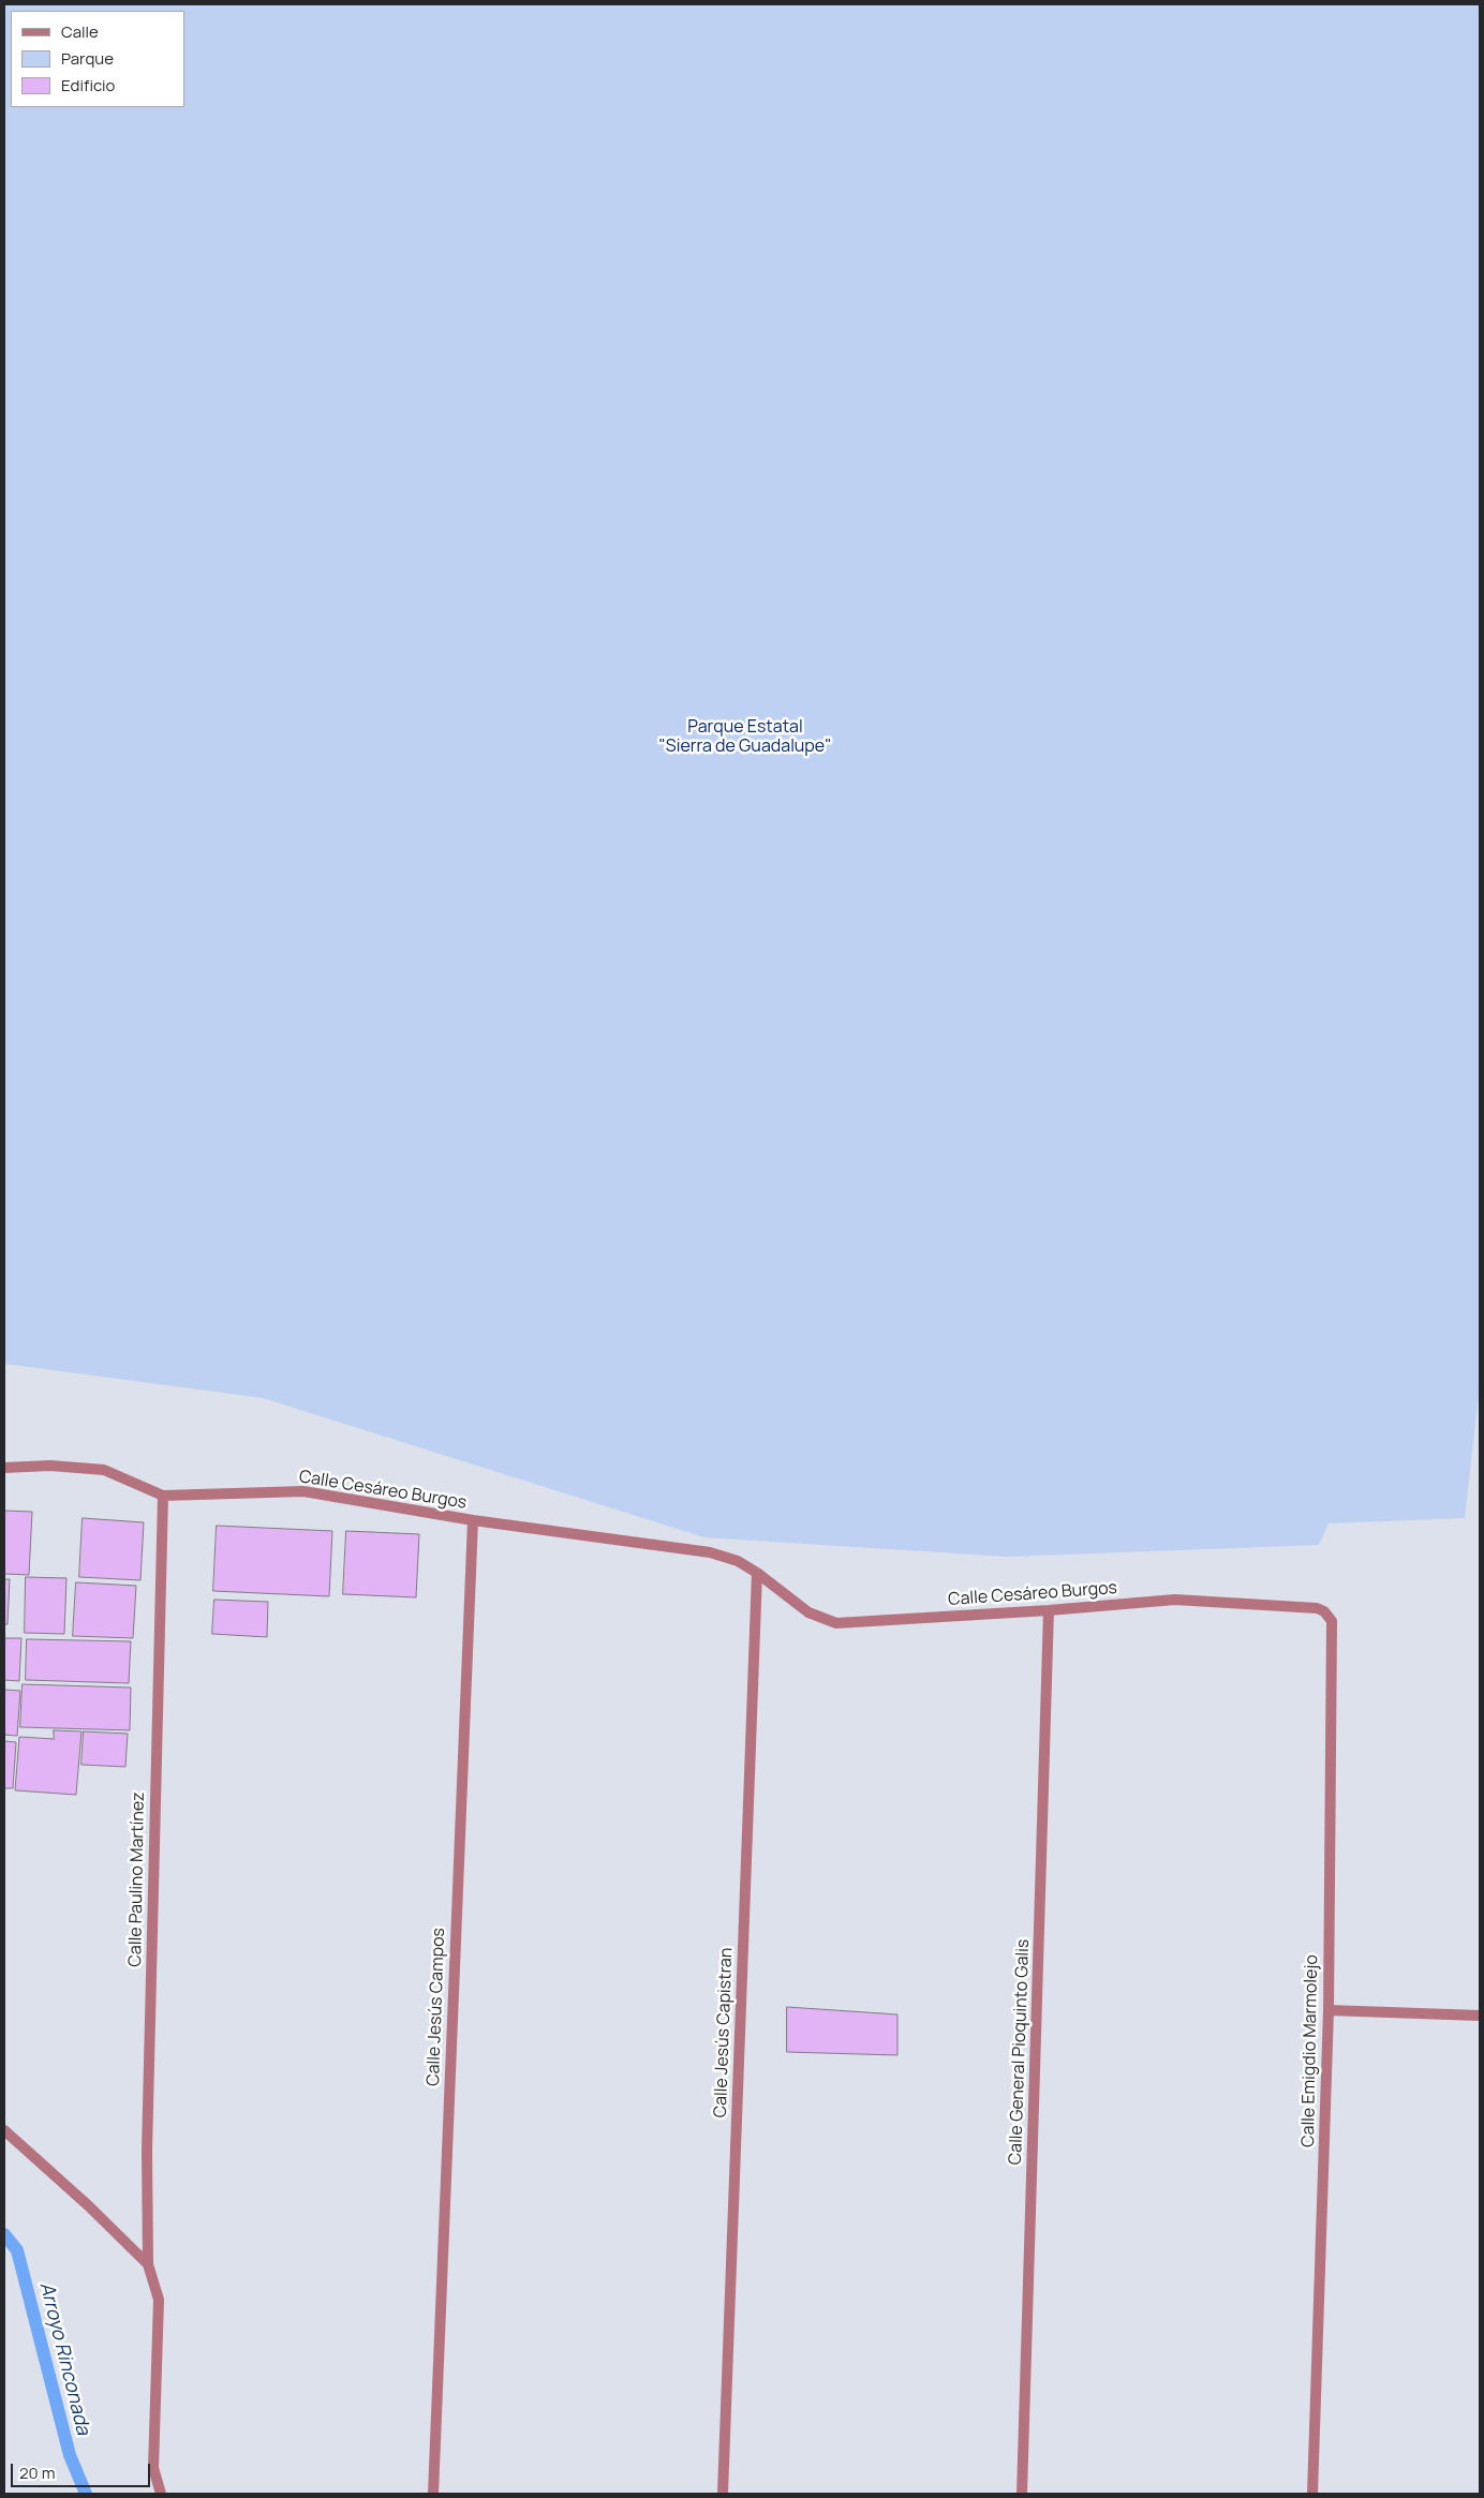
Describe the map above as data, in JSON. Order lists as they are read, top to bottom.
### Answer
{
  "streets": {
    "street": [
      "Calle Cesáreo Burgos",
      "Calle Paulino Martínez",
      "Calle Jesús Campos",
      "Calle Jesús Capistran",
      "Calle Emigdio Marmolejo",
      "Calle General Pioquinto Galis"
    ]
  },
  "crossings": [
    ["Calle Cesáreo Burgos", "Calle Paulino Martínez"],
    ["Calle Cesáreo Burgos", "Calle Jesús Campos"],
    ["Calle Cesáreo Burgos", "Calle Jesús Capistran"],
    ["Calle Cesáreo Burgos", "Calle Emigdio Marmolejo"],
    ["Calle Cesáreo Burgos", "Calle General Pioquinto Galis"]
  ],
  "water": ["Arroyo Rinconada"],
  "parks": ["Parque Estatal \"Sierra de Guadalupe\""],
  "legend": ["Calle", "Parque", "Edificio"],
  "scale_bar": "20 m"
}
